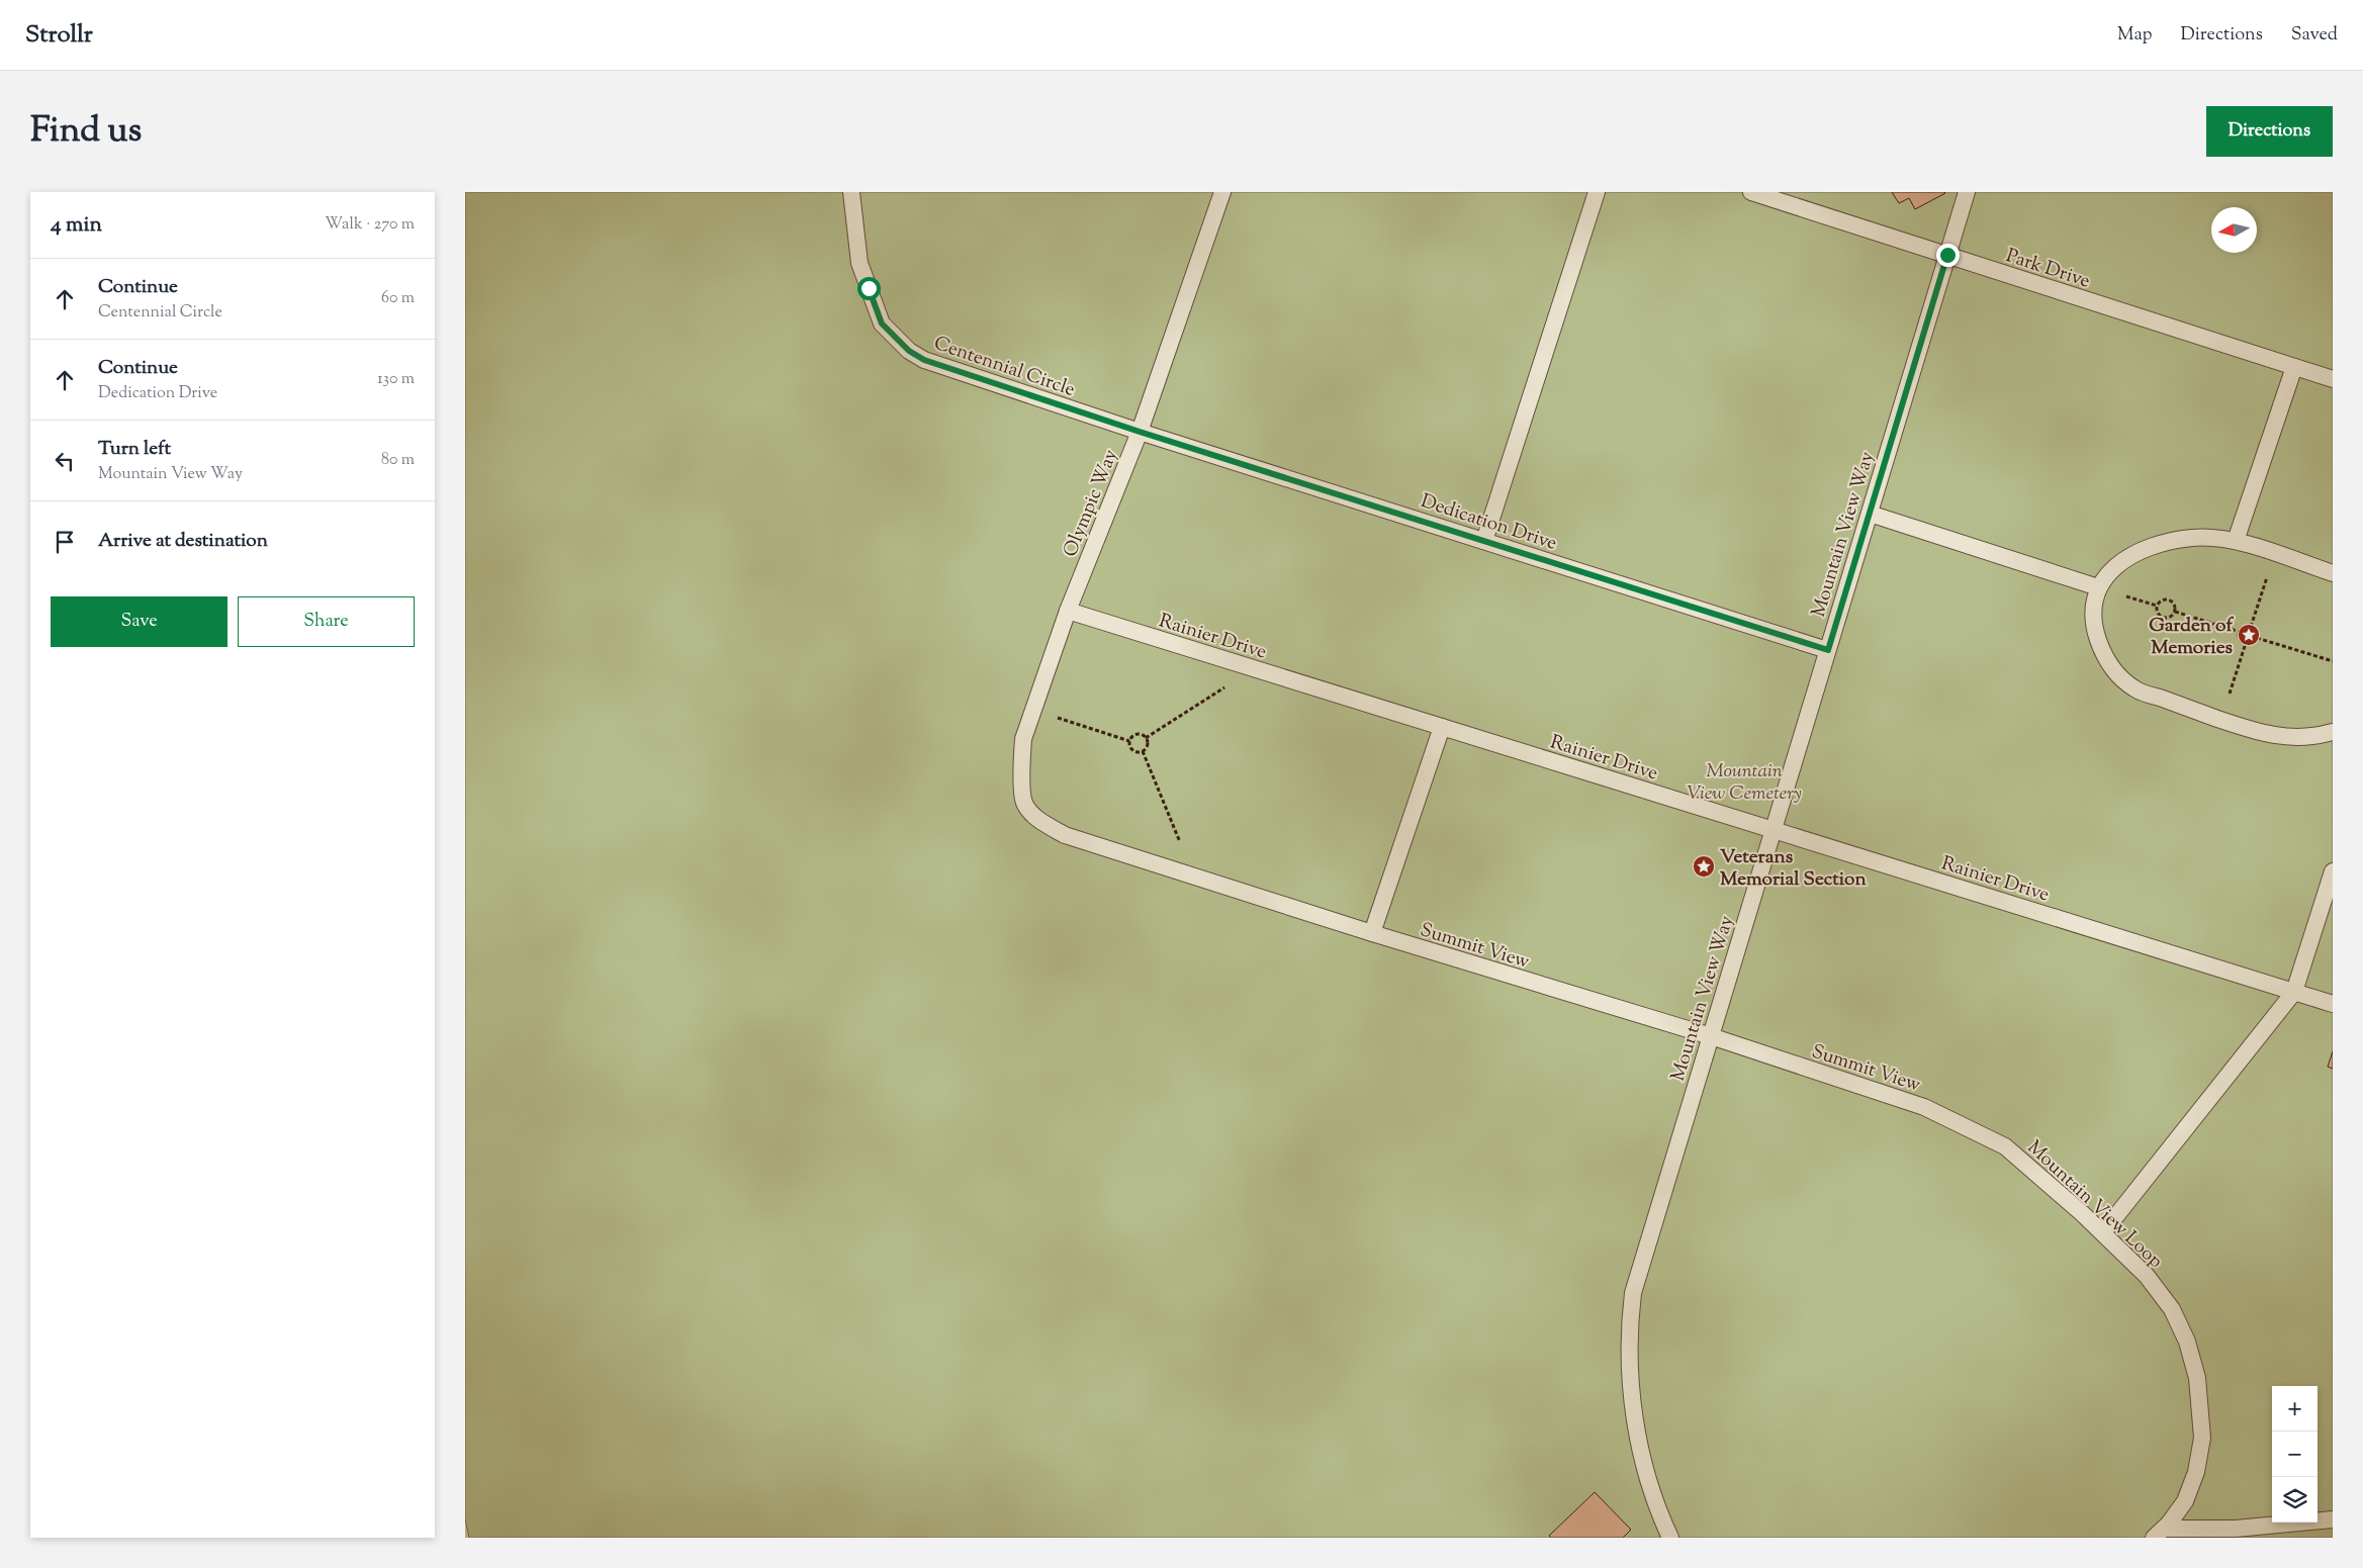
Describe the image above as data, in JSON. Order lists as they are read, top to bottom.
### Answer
{
  "streets": {
    "lane": [
      "Park Drive",
      "Centennial Circle",
      "Olympic Way",
      "Dedication Drive",
      "Mountain View Way",
      "Rainier Drive",
      "Summit View",
      "Mountain View Loop"
    ]
  },
  "crossings": [
    ["Park Drive", "Mountain View Way"],
    ["Centennial Circle", "Olympic Way"],
    ["Centennial Circle", "Dedication Drive"],
    ["Olympic Way", "Dedication Drive"],
    ["Olympic Way", "Rainier Drive"],
    ["Olympic Way", "Summit View"],
    ["Dedication Drive", "Mountain View Way"],
    ["Mountain View Way", "Rainier Drive"],
    ["Mountain View Way", "Summit View"],
    ["Summit View", "Mountain View Loop"]
  ],
  "parks": ["Mountain View Cemetery"],
  "places": {
    "place": ["Garden of Memories", "Veterans Memorial Section"]
  },
  "north": "left",
  "page": {
    "header": "Strollr",
    "nav": ["Map", "Directions", "Saved"],
    "title": "Find us",
    "buttons": [
      "Directions",
      ["Save", "Share"]
    ],
    "heading": ["4 min", "Walk · 270 m"],
    "list": [
      ["Continue", "Centennial Circle", "60 m"],
      ["Continue", "Dedication Drive", "130 m"],
      ["Turn left", "Mountain View Way", "80 m"],
      "Arrive at destination"
    ],
    "map_buttons": ["+", "−"]
  }
}
